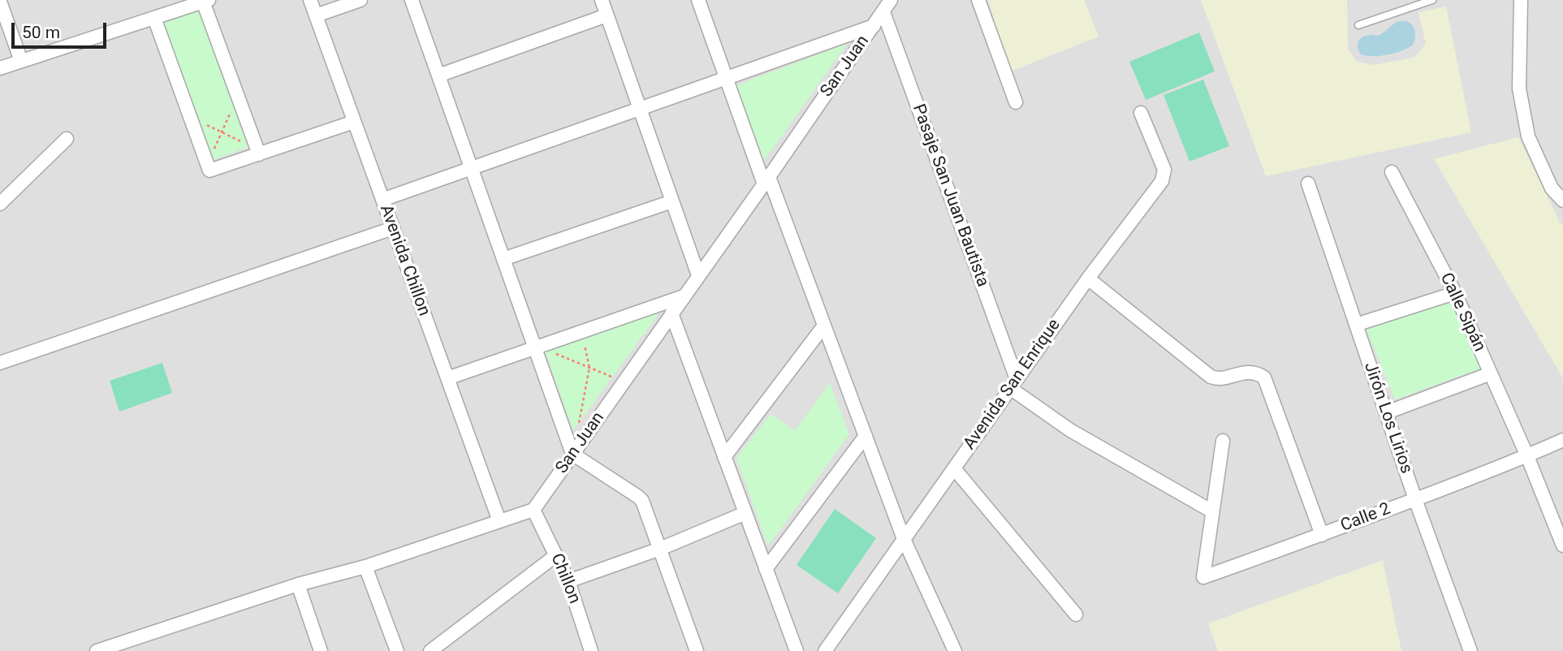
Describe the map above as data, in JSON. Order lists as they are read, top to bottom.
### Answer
{
  "streets": {
    "street": [
      "San Juan",
      "Pasaje San Juan Bautista",
      "Avenida Chillon",
      "Calle Sipán",
      "Avenida San Enrique",
      "Jirón Los Lirios",
      "Calle 2",
      "Chillon"
    ]
  },
  "crossings": [
    ["San Juan", "Pasaje San Juan Bautista"],
    ["San Juan", "Chillon"],
    ["Pasaje San Juan Bautista", "Avenida San Enrique"],
    ["Calle Sipán", "Calle 2"],
    ["Jirón Los Lirios", "Calle 2"]
  ],
  "scale_bar": "50 m"
}
